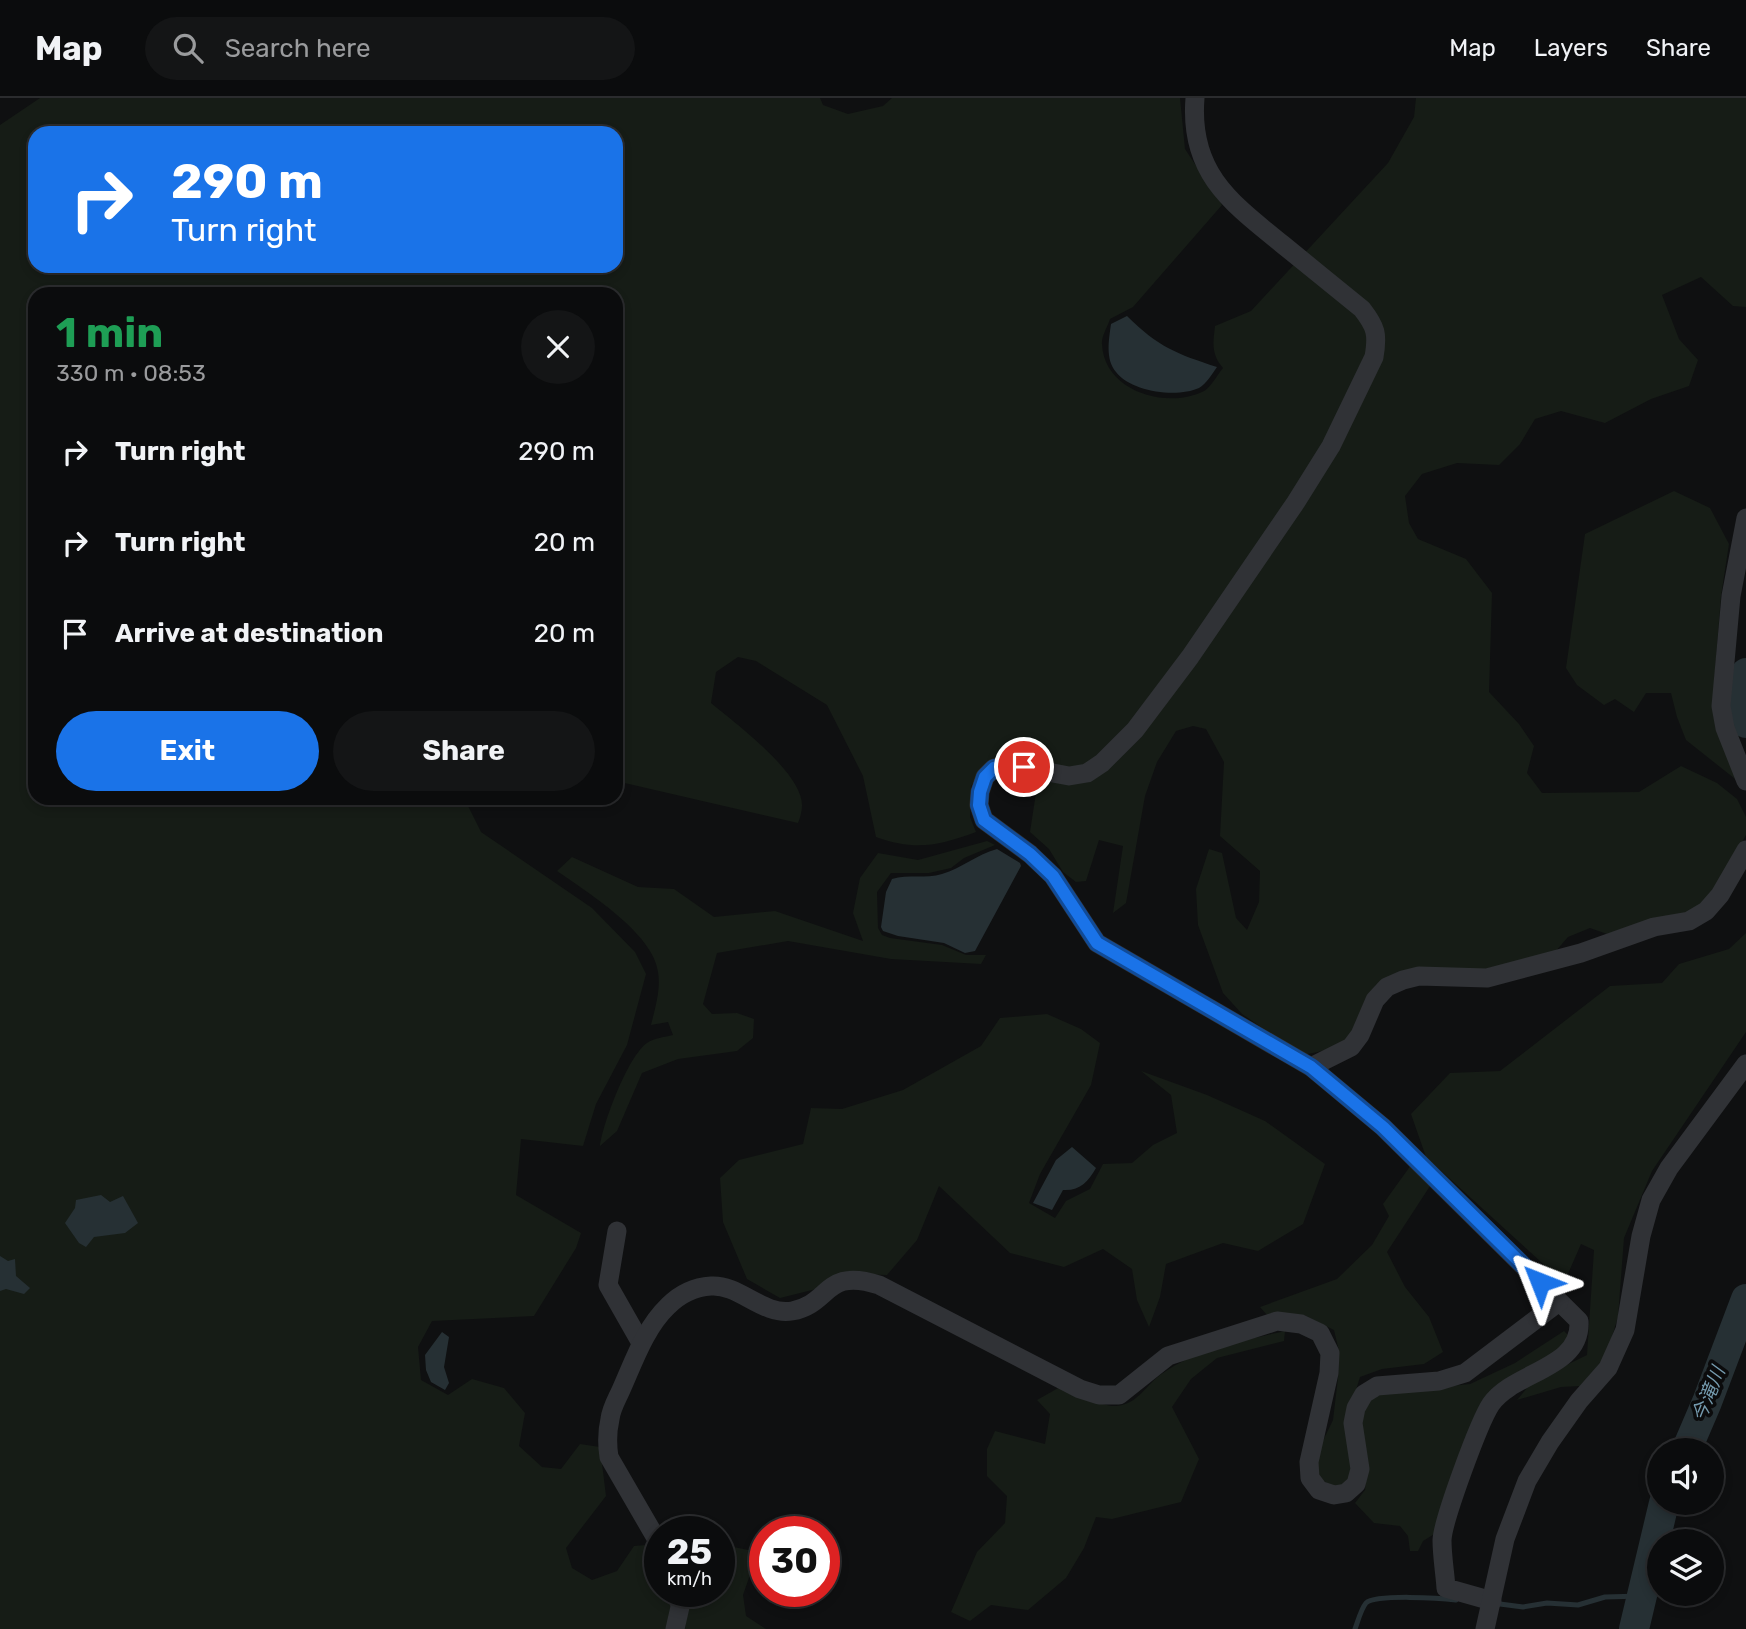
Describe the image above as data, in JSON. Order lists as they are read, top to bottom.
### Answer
{
  "water": ["今滝川"],
  "page": {
    "header": "Map",
    "search": "Search here",
    "nav": ["Map", "Layers", "Share"],
    "turn": ["290 m", "Turn right"],
    "heading": ["1 min", "330 m · 08:53"],
    "list": [
      {
        "name": "Turn right",
        "value": "290 m"
      },
      {
        "name": "Turn right",
        "value": "20 m"
      },
      {
        "name": "Arrive at destination",
        "value": "20 m"
      }
    ],
    "buttons": ["Exit", "Share"],
    "speed": "25 km/h",
    "limit": "30"
  }
}
